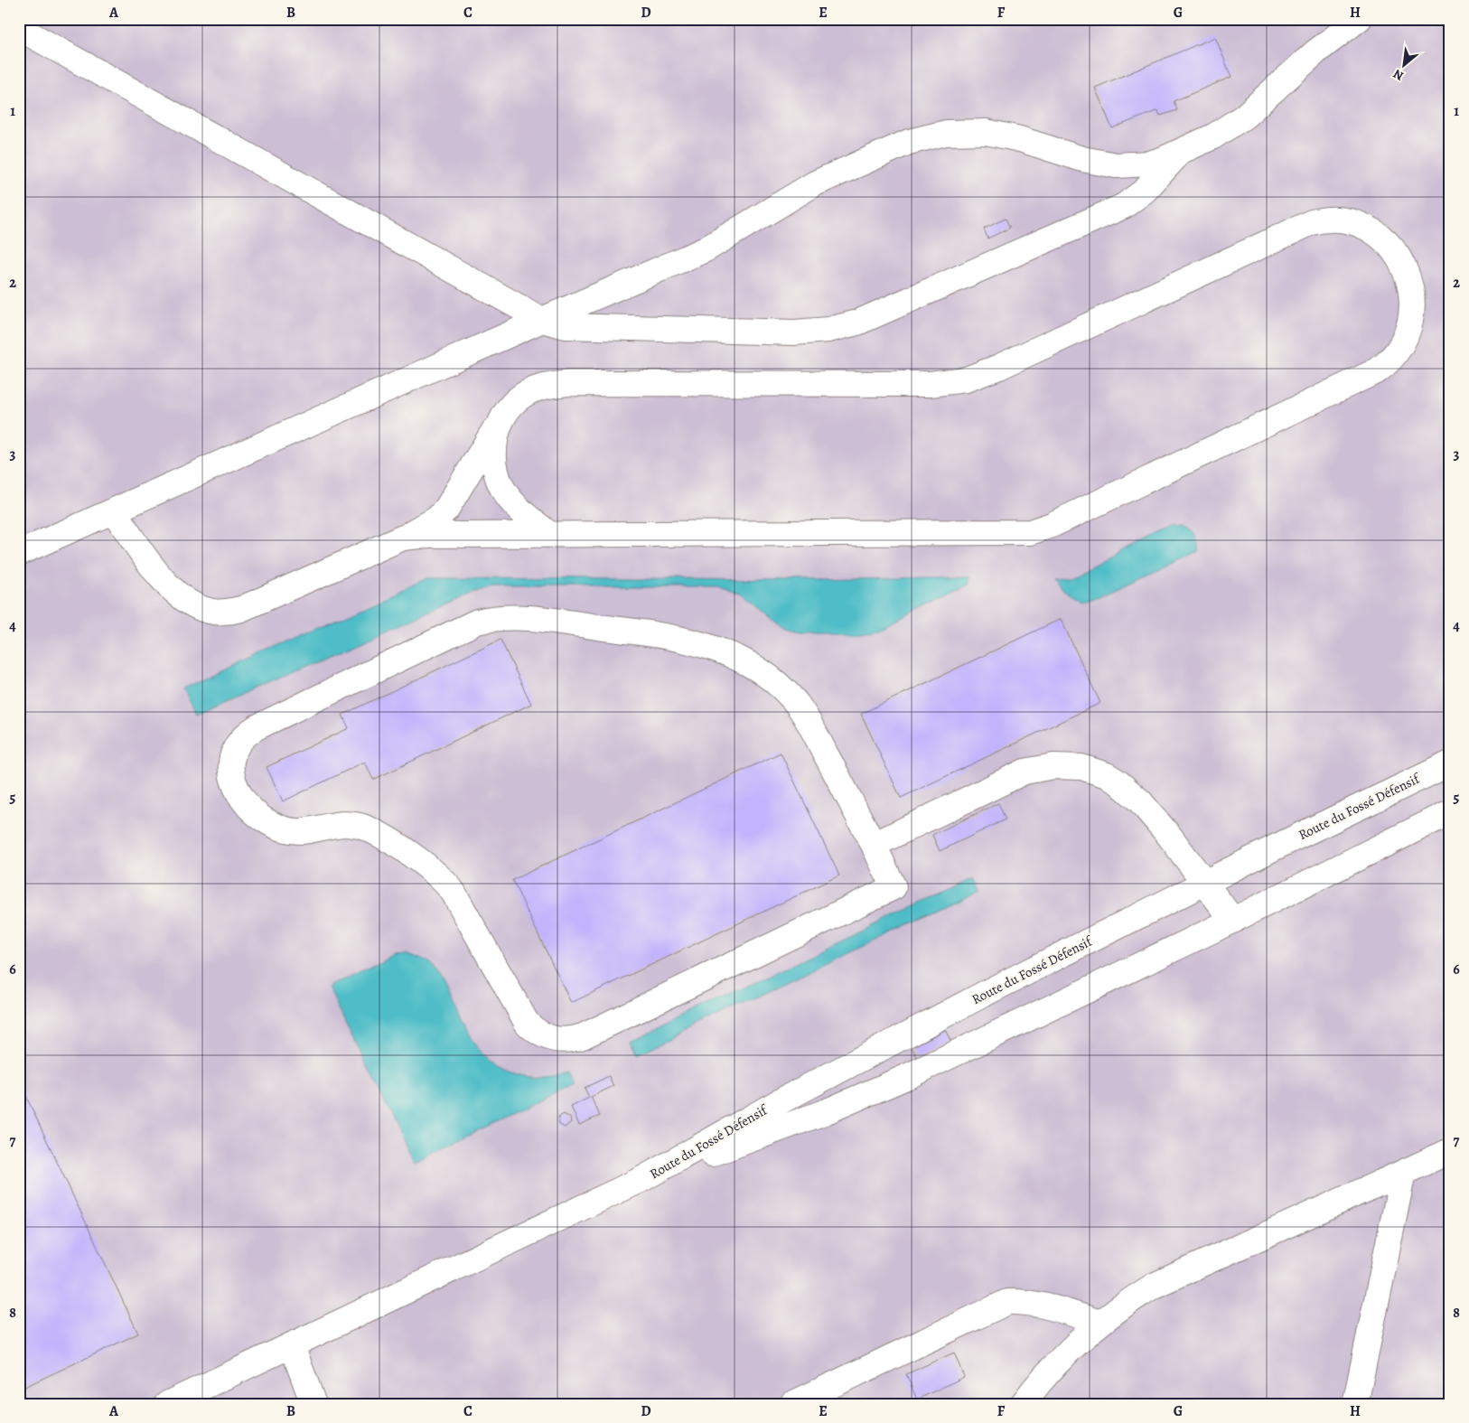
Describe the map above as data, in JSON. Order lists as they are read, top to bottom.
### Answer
{
  "streets": {
    "street": ["Route du Fossé Défensif"]
  },
  "north": "bottom left",
  "grid": {
    "columns": [
      "A",
      "B",
      "C",
      "D",
      "E",
      "F",
      "G",
      "H"
    ],
    "rows": [
      "1",
      "2",
      "3",
      "4",
      "5",
      "6",
      "7",
      "8"
    ]
  }
}
